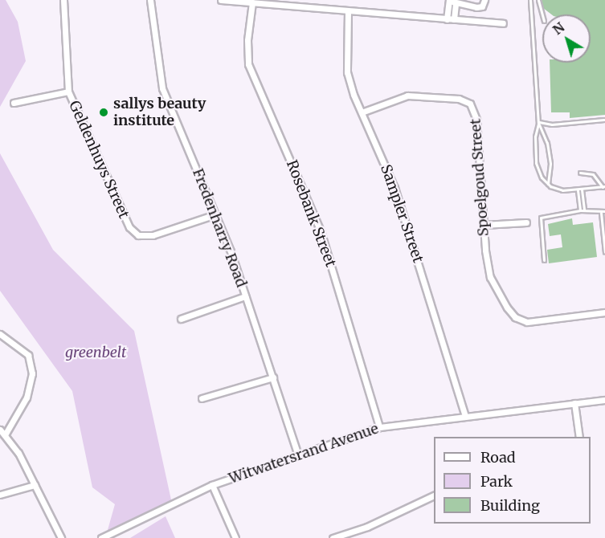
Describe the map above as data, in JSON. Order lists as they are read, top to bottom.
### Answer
{
  "streets": {
    "street": [
      "Geldenhuys Street",
      "Spoelgoud Street",
      "Rosebank Street",
      "Sampler Street",
      "Fredenharry Road",
      "Witwatersrand Avenue"
    ]
  },
  "crossings": [
    ["Geldenhuys Street", "Fredenharry Road"],
    ["Spoelgoud Street", "Sampler Street"],
    ["Rosebank Street", "Witwatersrand Avenue"],
    ["Sampler Street", "Witwatersrand Avenue"],
    ["Fredenharry Road", "Witwatersrand Avenue"]
  ],
  "parks": ["greenbelt"],
  "places": ["sallys beauty institute"],
  "legend": ["Road", "Park", "Building"],
  "north": "top left"
}
